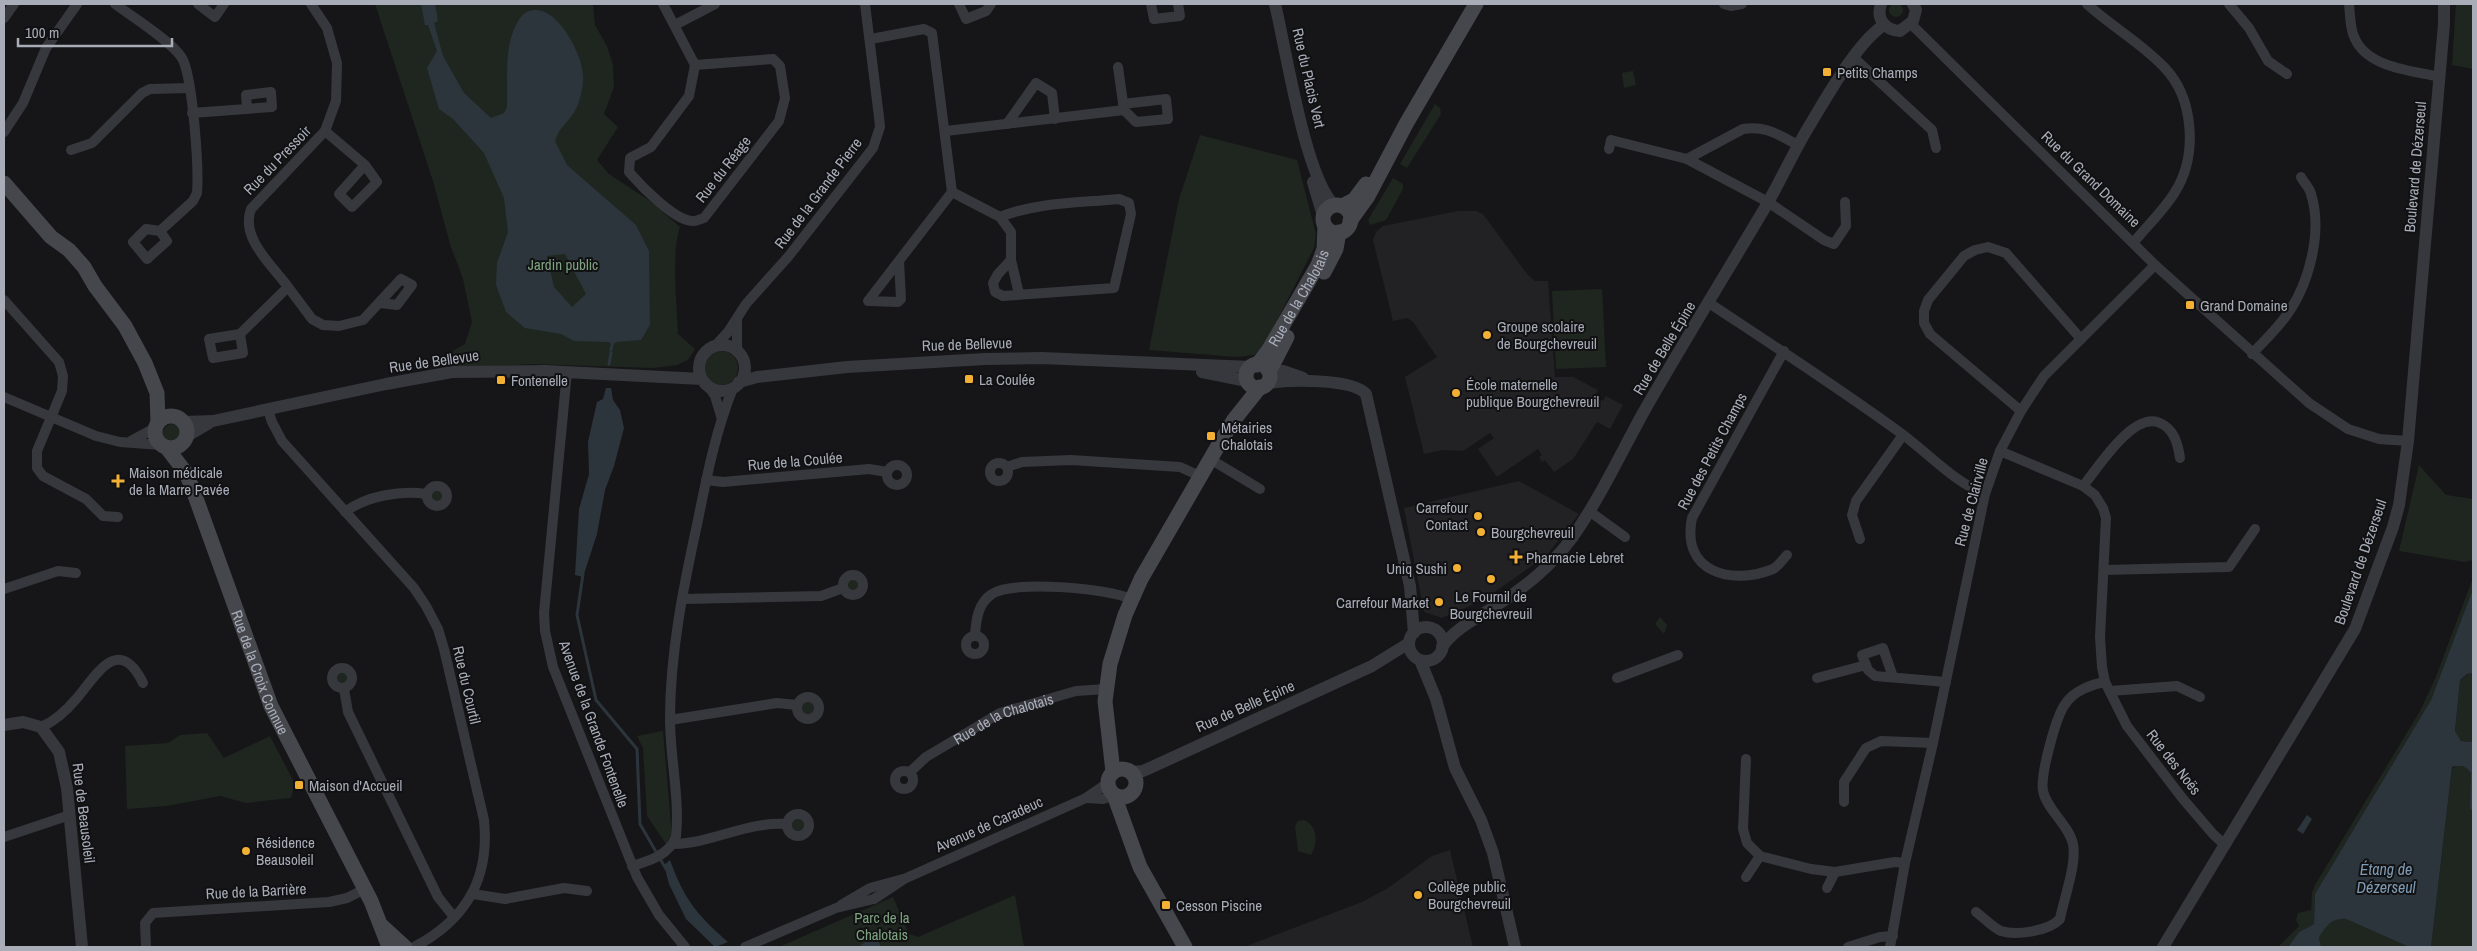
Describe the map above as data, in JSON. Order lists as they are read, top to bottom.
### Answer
{
  "streets": {
    "main road": ["Rue de la Chalotais", "Rue de la Croix Connue"],
    "street": [
      "Rue du Placis Vert",
      "Rue du Pressoir",
      "Boulevard de Dézerseul",
      "Rue du Réage",
      "Rue du Grand Domaine",
      "Rue de la Grande Pierre",
      "Rue de Bellevue",
      "Rue de Belle Épine",
      "Rue des Petits Champs",
      "Rue de la Coulée",
      "Rue de Clairville",
      "Rue du Courtil",
      "Avenue de la Grande Fontenelle",
      "Rue des Noës",
      "Rue de Beausoleil",
      "Avenue de Caradeuc",
      "Rue de la Barrière"
    ]
  },
  "crossings": [
    ["Rue du Placis Vert", "Rue de la Chalotais"],
    ["Boulevard de Dézerseul", "Rue du Grand Domaine"],
    ["Boulevard de Dézerseul", "Rue des Noës"],
    ["Rue du Grand Domaine", "Rue de Clairville"],
    ["Rue de la Grande Pierre", "Rue de Bellevue"],
    ["Rue de la Chalotais", "Rue de Bellevue"],
    ["Rue de la Chalotais", "Rue de Belle Épine"],
    ["Rue de la Chalotais", "Avenue de Caradeuc"],
    ["Rue de Bellevue", "Rue de la Croix Connue"],
    ["Rue de Bellevue", "Rue du Courtil"],
    ["Rue de Bellevue", "Avenue de la Grande Fontenelle"],
    ["Rue de Belle Épine", "Avenue de Caradeuc"],
    ["Rue de Clairville", "Rue des Noës"],
    ["Rue de la Croix Connue", "Rue de la Barrière"]
  ],
  "water": ["Étang de Dézerseul"],
  "parks": ["Jardin public", "Parc de la Chalotais"],
  "places": {
    "transit": [
      "Petits Champs",
      "Grand Domaine",
      "La Coulée",
      "Fontenelle",
      "Métairies Chalotais",
      "Maison d'Accueil",
      "Cesson Piscine"
    ],
    "other": [
      "Groupe scolaire de Bourgchevreuil",
      "École maternelle publique Bourgchevreuil",
      "Carrefour Contact",
      "Bourgchevreuil",
      "Uniq Sushi",
      "Le Fournil de Bourgchevreuil",
      "Carrefour Market",
      "Résidence Beausoleil",
      "Collège public Bourgchevreuil"
    ],
    "health": ["Maison médicale de la Marre Pavée", "Pharmacie Lebret"]
  },
  "scale_bar": "100 m"
}
